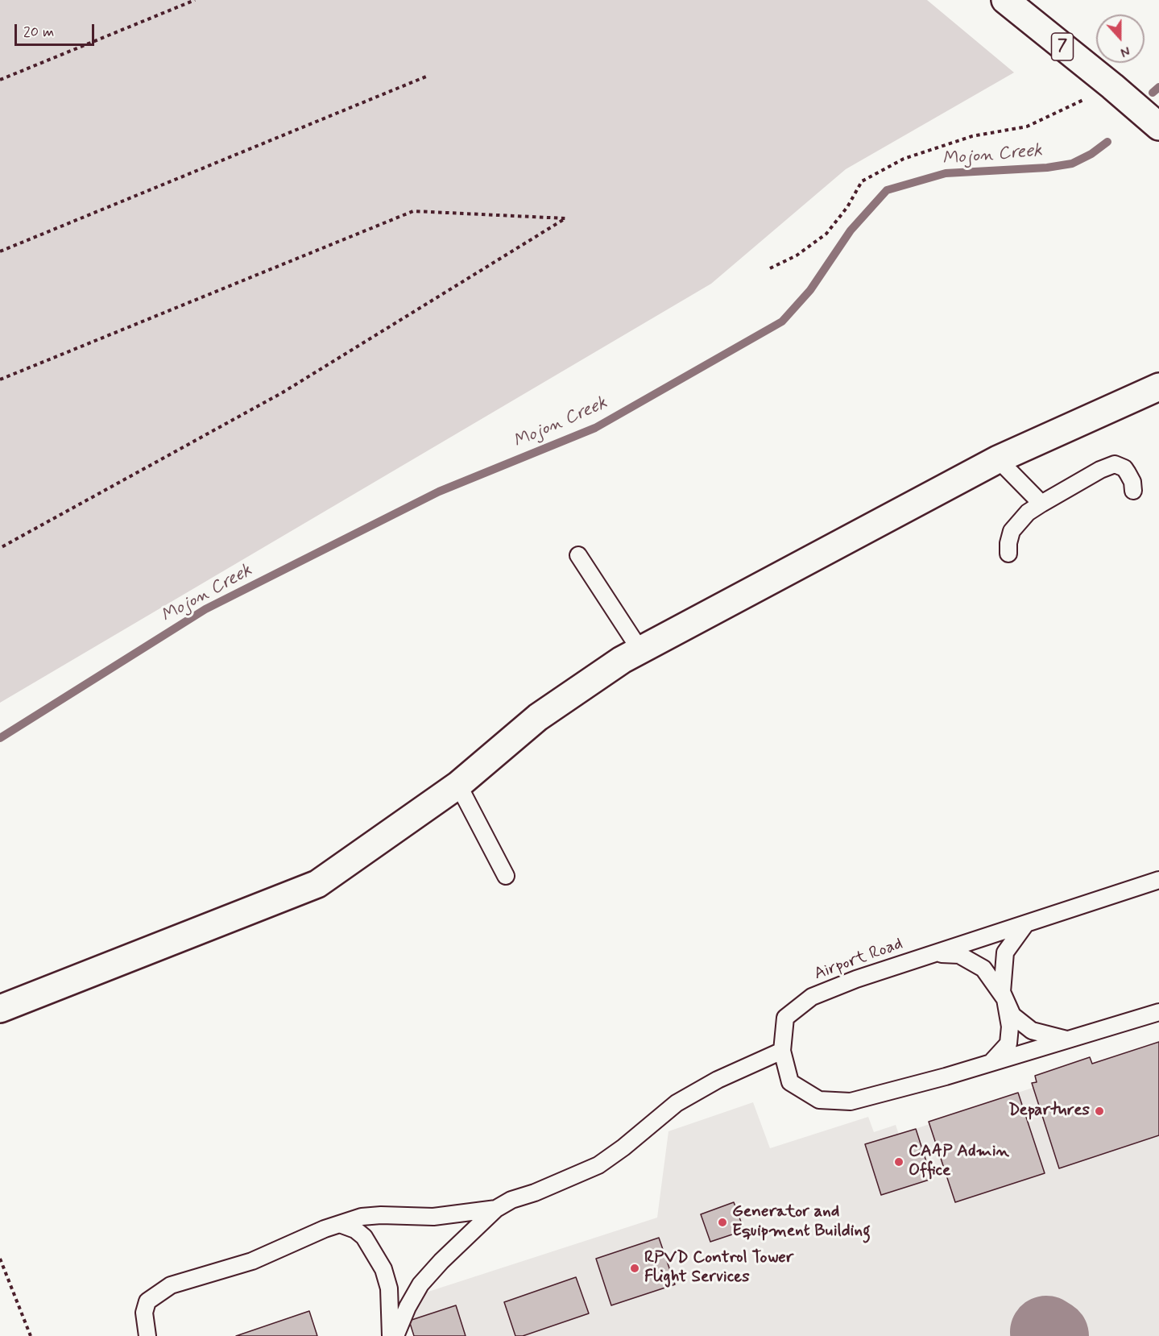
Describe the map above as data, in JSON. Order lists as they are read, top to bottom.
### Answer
{
  "streets": {
    "main road": ["7"],
    "lane": ["Airport Road"]
  },
  "water": ["Mojon Creek"],
  "places": [
    "Departures",
    "CAAP Admin Office",
    "Generator and Equipment Building",
    "RPVD Control Tower Flight Services"
  ],
  "scale_bar": "20 m",
  "north": "bottom"
}
